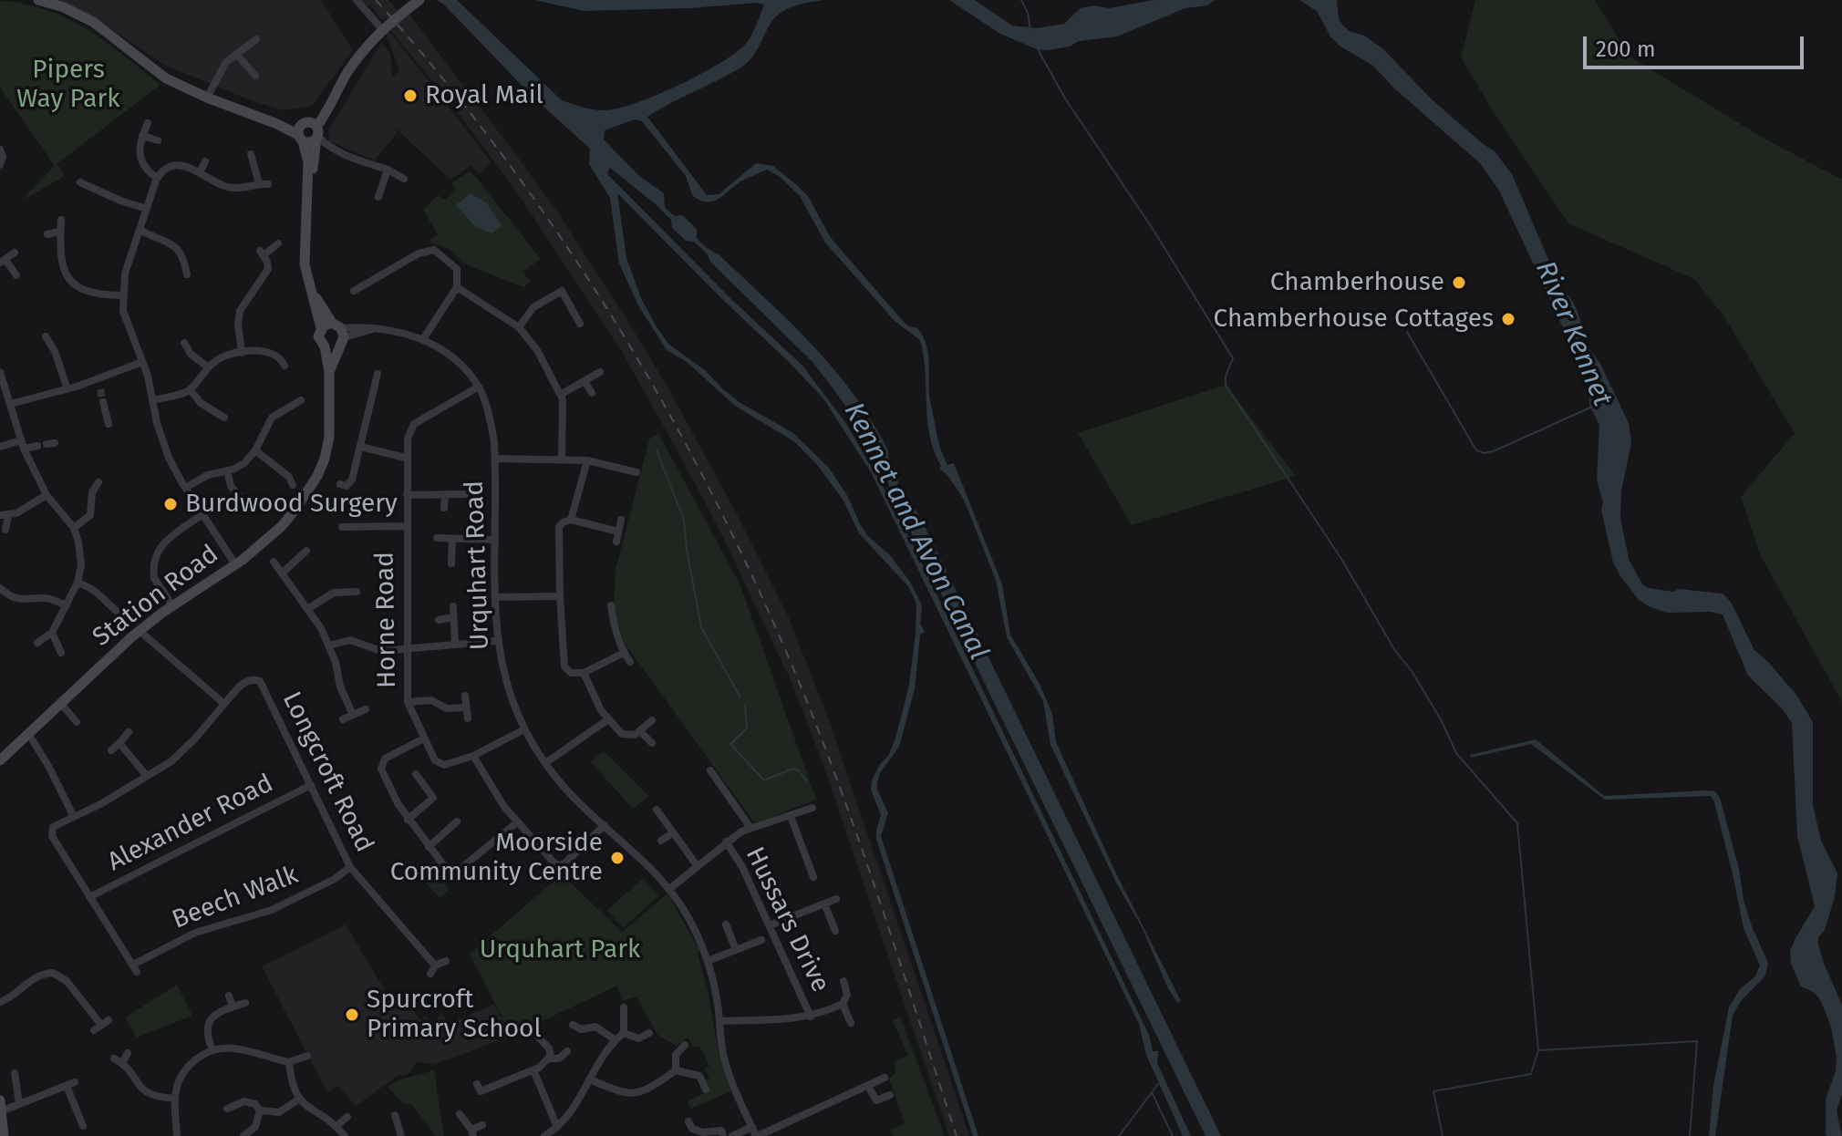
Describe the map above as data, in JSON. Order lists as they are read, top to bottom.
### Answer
{
  "streets": {
    "street": [
      "Urquhart Road",
      "Station Road",
      "Horne Road",
      "Longcroft Road",
      "Alexander Road",
      "Beech Walk",
      "Hussars Drive"
    ]
  },
  "crossings": [
    ["Urquhart Road", "Station Road"],
    ["Urquhart Road", "Horne Road"],
    ["Longcroft Road", "Alexander Road"],
    ["Longcroft Road", "Beech Walk"],
    ["Alexander Road", "Beech Walk"]
  ],
  "water": ["River Kennet", "Kennet and Avon Canal"],
  "parks": ["Pipers Way Park", "Urquhart Park"],
  "places": [
    "Royal Mail",
    "Chamberhouse",
    "Chamberhouse Cottages",
    "Burdwood Surgery",
    "Moorside Community Centre",
    "Spurcroft Primary School"
  ],
  "scale_bar": "200 m"
}
